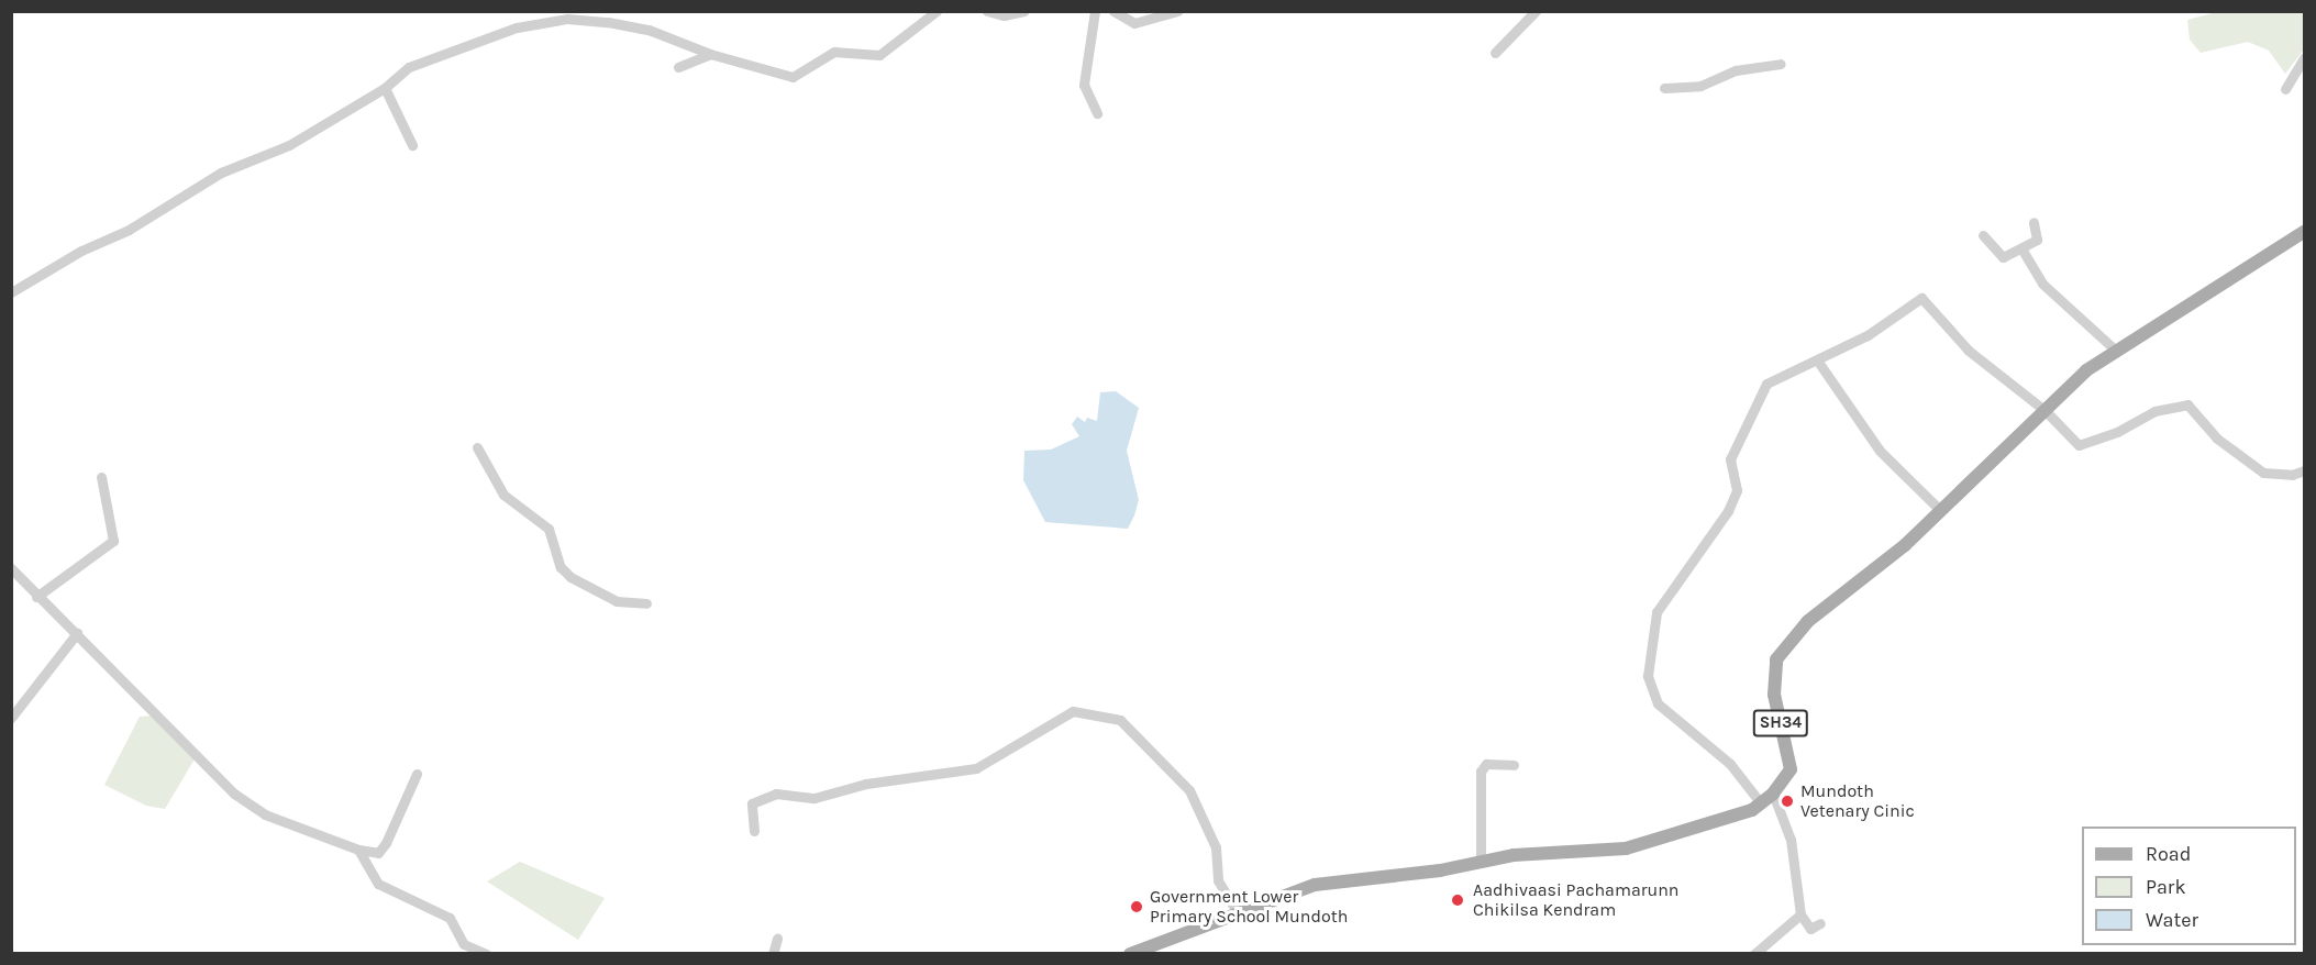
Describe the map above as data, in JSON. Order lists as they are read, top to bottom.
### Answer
{
  "streets": {
    "main road": ["SH34"]
  },
  "places": ["Mundoth Vetenary Cinic", "Aadhivaasi Pachamarunn Chikilsa Kendram", "Government Lower Primary School Mundoth"],
  "legend": ["Road", "Park", "Water"]
}
